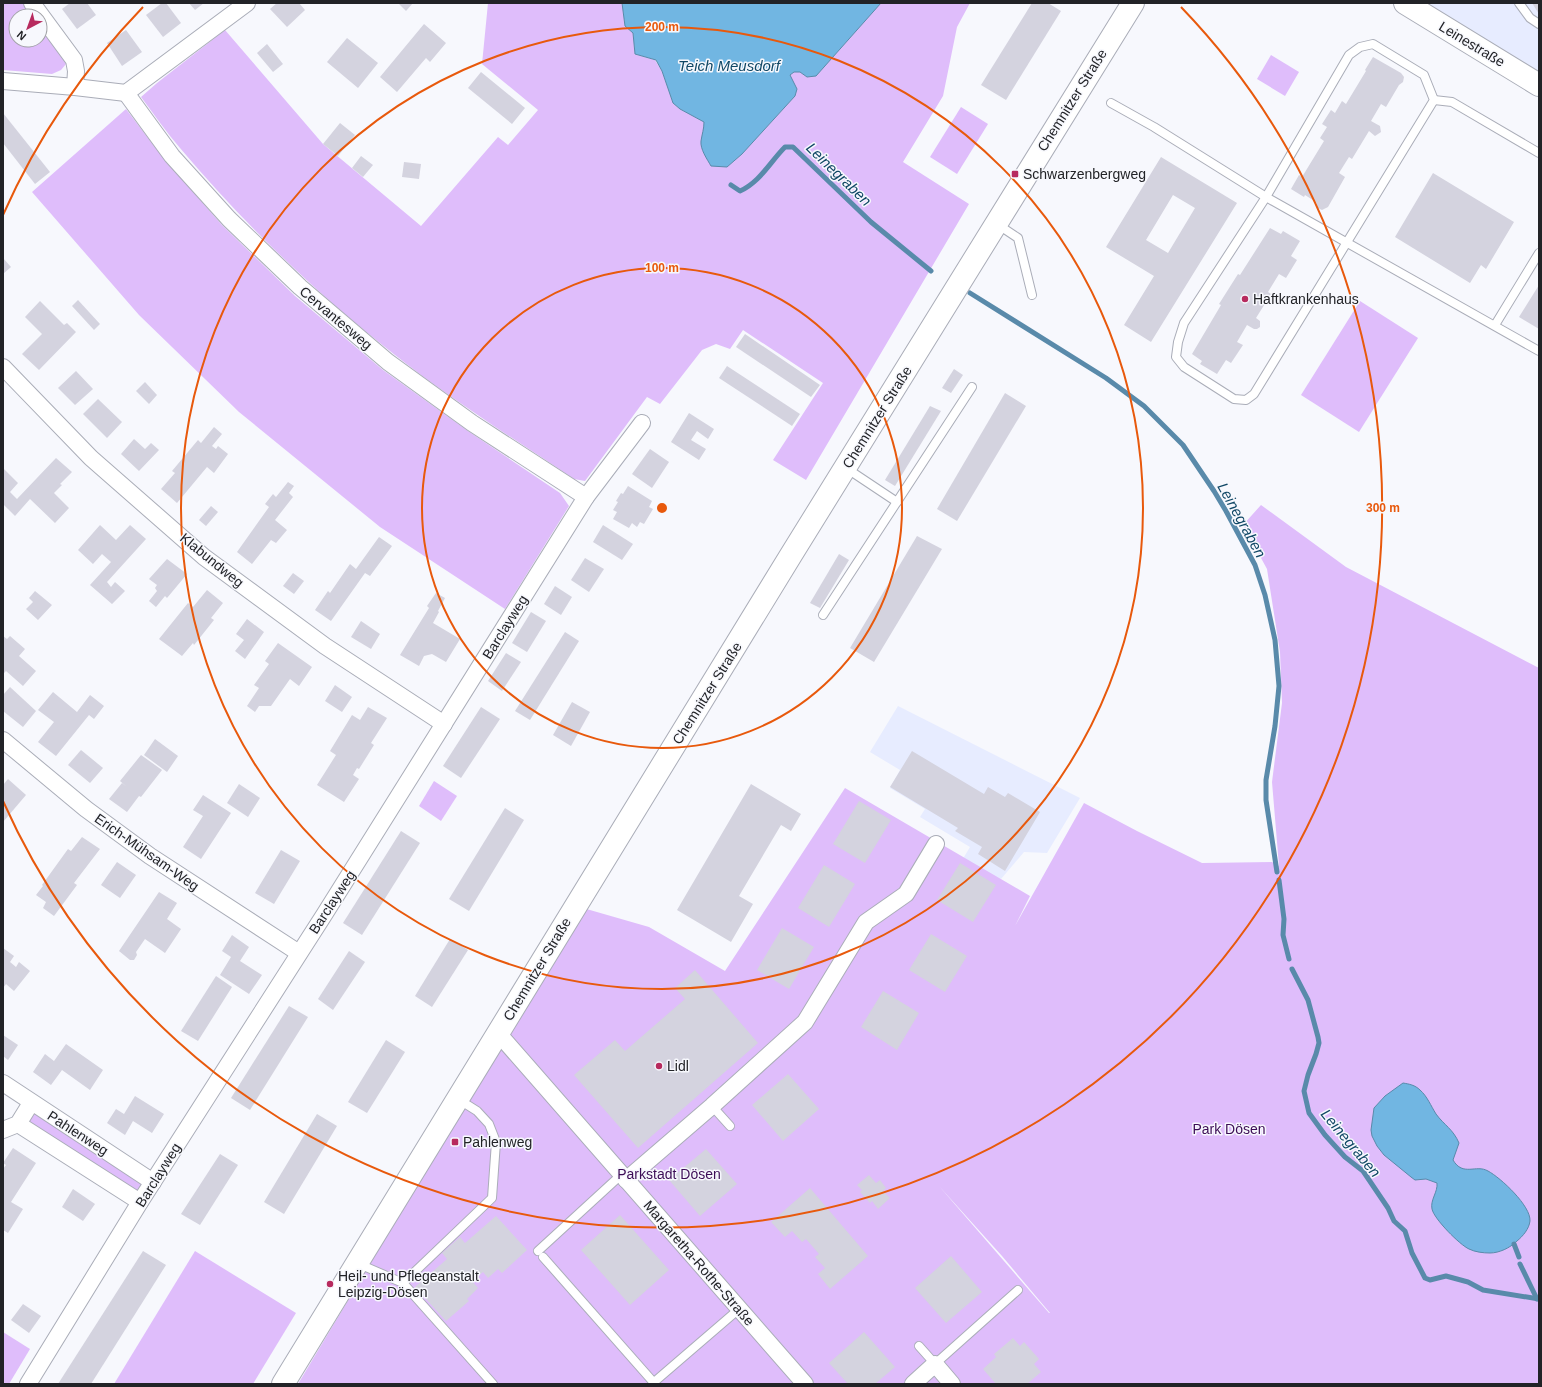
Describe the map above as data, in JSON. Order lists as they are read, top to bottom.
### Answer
{
  "streets": {
    "main road": ["Leinestraße", "Chemnitzer Straße"],
    "street": [
      "Cervantesweg",
      "Klabundweg",
      "Barclayweg",
      "Erich-Mühsam-Weg",
      "Pahlenweg",
      "Margaretha-Rothe-Straße"
    ]
  },
  "crossings": [
    ["Chemnitzer Straße", "Margaretha-Rothe-Straße"],
    ["Cervantesweg", "Barclayweg"],
    ["Klabundweg", "Barclayweg"],
    ["Barclayweg", "Erich-Mühsam-Weg"],
    ["Barclayweg", "Pahlenweg"]
  ],
  "water": ["Teich Meusdorf", "Leinegraben"],
  "parks": ["Park Dösen", "Parkstadt Dösen"],
  "places": {
    "transit": ["Schwarzenbergweg", "Pahlenweg"],
    "other": ["Haftkrankenhaus", "Lidl", "Heil- und Pflegeanstalt Leipzig-Dösen"]
  },
  "north": "bottom left",
  "rings": ["200 m", "100 m", "300 m"]
}
